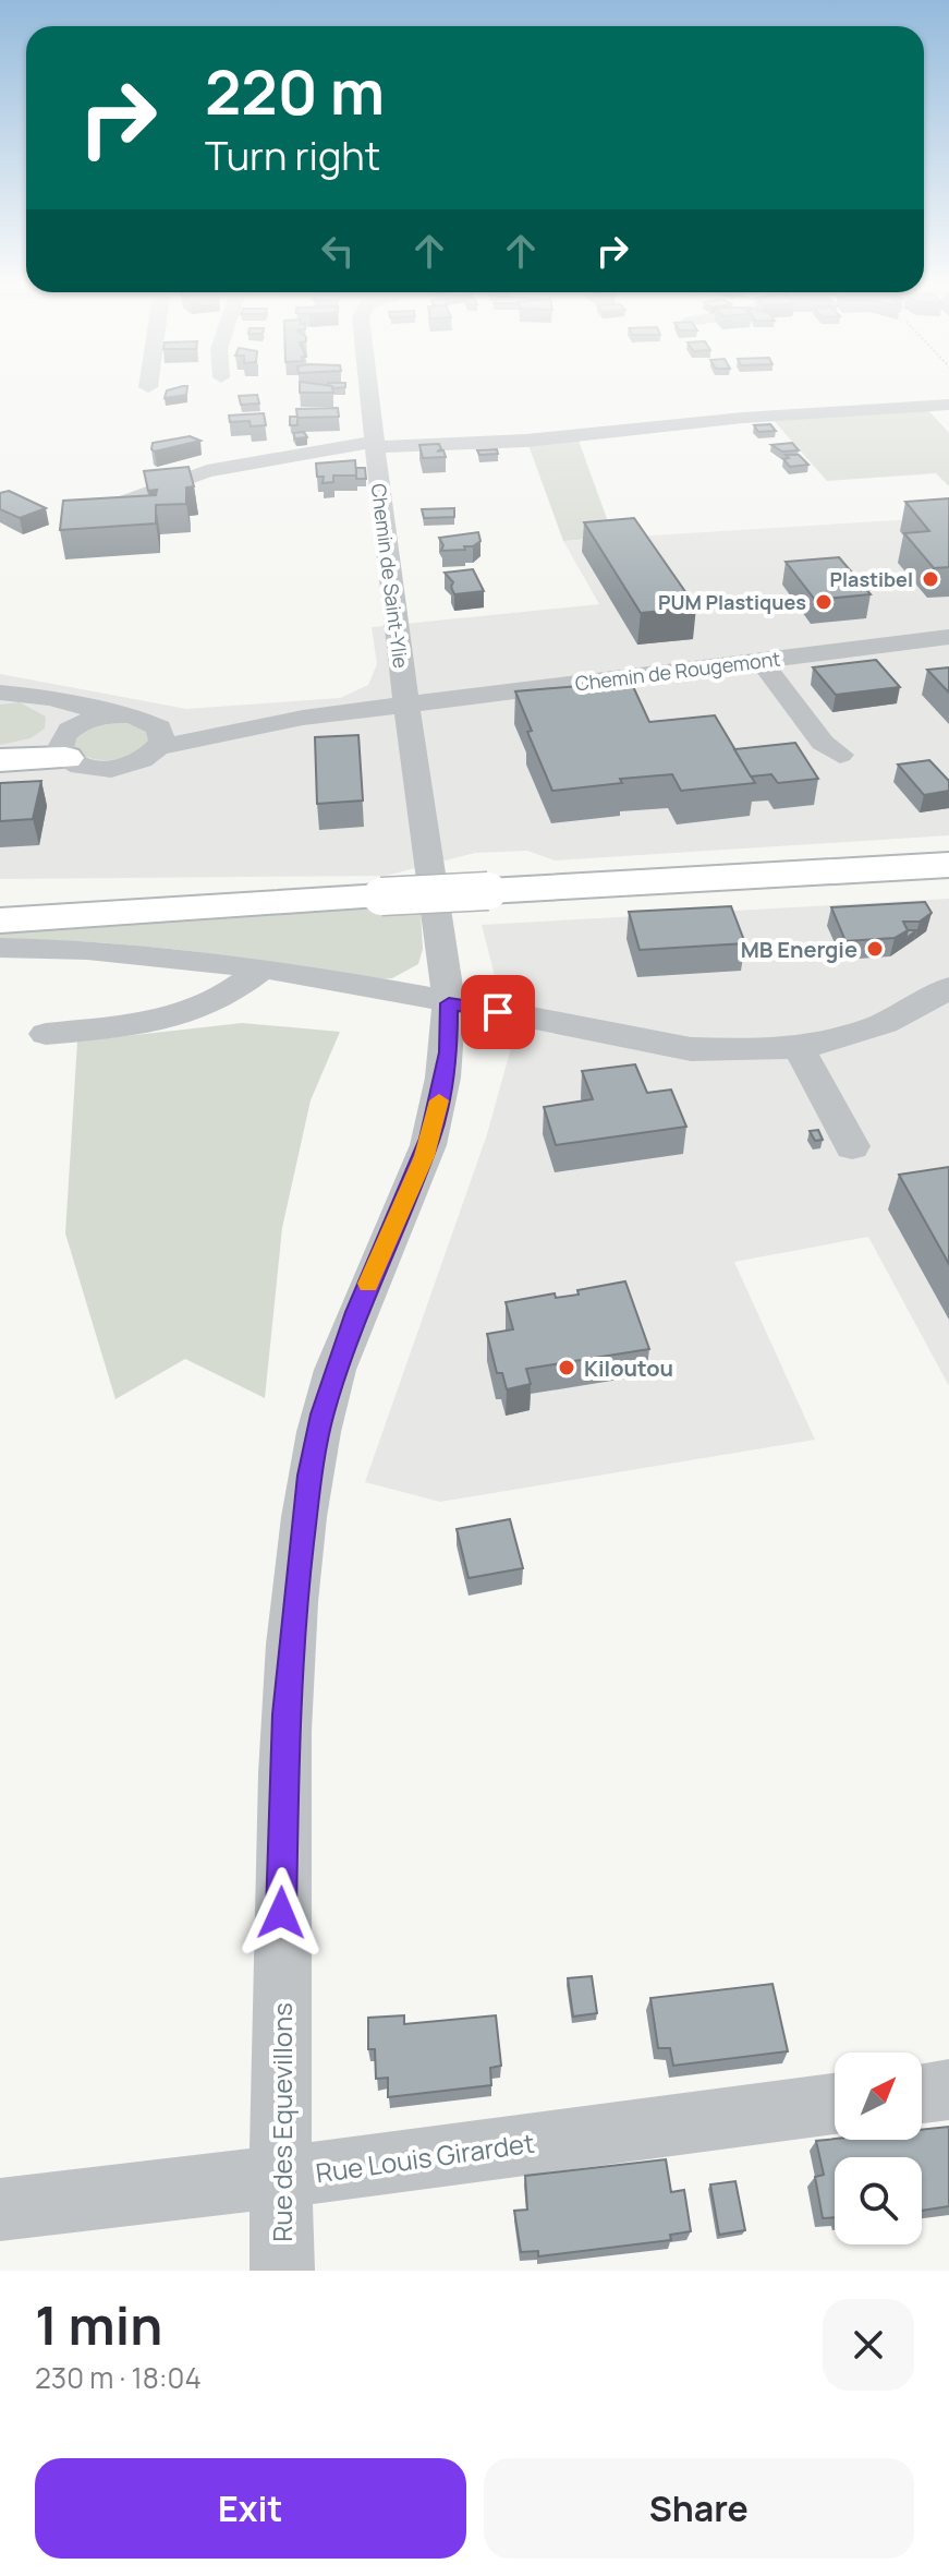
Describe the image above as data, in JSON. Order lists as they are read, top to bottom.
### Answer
{
  "streets": {
    "street": [
      "Chemin de Saint-Ylie",
      "Chemin de Rougemont",
      "Rue des Equevillons",
      "Rue Louis Girardet"
    ]
  },
  "crossings": [
    ["Chemin de Saint-Ylie", "Chemin de Rougemont"],
    ["Chemin de Saint-Ylie", "Rue des Equevillons"],
    ["Rue des Equevillons", "Rue Louis Girardet"]
  ],
  "places": [
    "Plastibel",
    "PUM Plastiques",
    "MB Energie",
    "Kiloutou"
  ],
  "north": "top right",
  "page": {
    "turn": ["220 m", "Turn right"],
    "heading": ["1 min", "230 m · 18:04"],
    "buttons": ["Exit", "Share"]
  }
}
